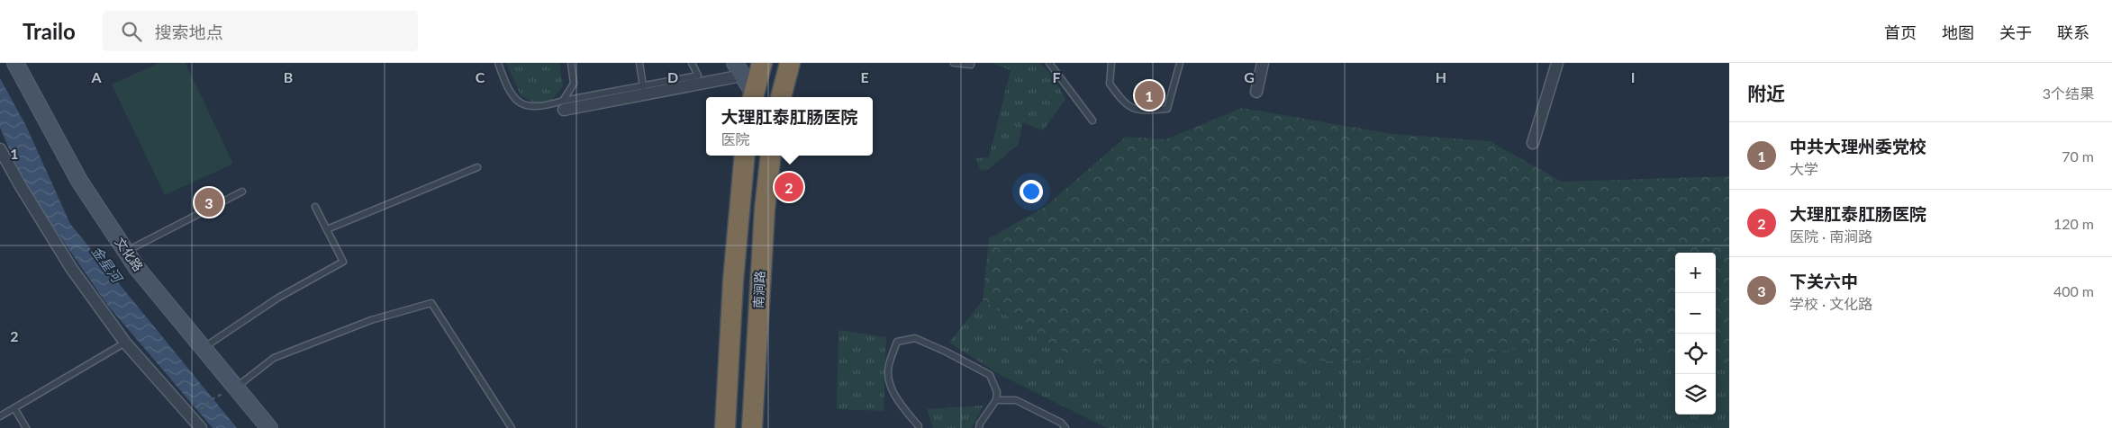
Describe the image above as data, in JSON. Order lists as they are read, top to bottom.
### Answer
{
  "streets": {
    "highway": ["南涧路"],
    "street": ["文化路"]
  },
  "water": ["金星河"],
  "page": {
    "header": "Trailo",
    "search": "搜索地点",
    "nav": [
      "首页",
      "地图",
      "关于",
      "联系"
    ],
    "heading": ["附近", "3个结果"],
    "pins": ["1", "2", "3"],
    "popup": ["大理肛泰肛肠医院", "医院"],
    "list": [
      {
        "mark": "1",
        "name": "中共大理州委党校",
        "note": "大学",
        "value": "70 m"
      },
      {
        "mark": "2",
        "name": "大理肛泰肛肠医院",
        "note": "医院 · 南涧路",
        "value": "120 m"
      },
      {
        "mark": "3",
        "name": "下关六中",
        "note": "学校 · 文化路",
        "value": "400 m"
      }
    ],
    "map_buttons": ["+", "−"]
  },
  "grid": {
    "columns": [
      "A",
      "B",
      "C",
      "D",
      "E",
      "F",
      "G",
      "H",
      "I"
    ],
    "rows": ["1", "2"]
  }
}
